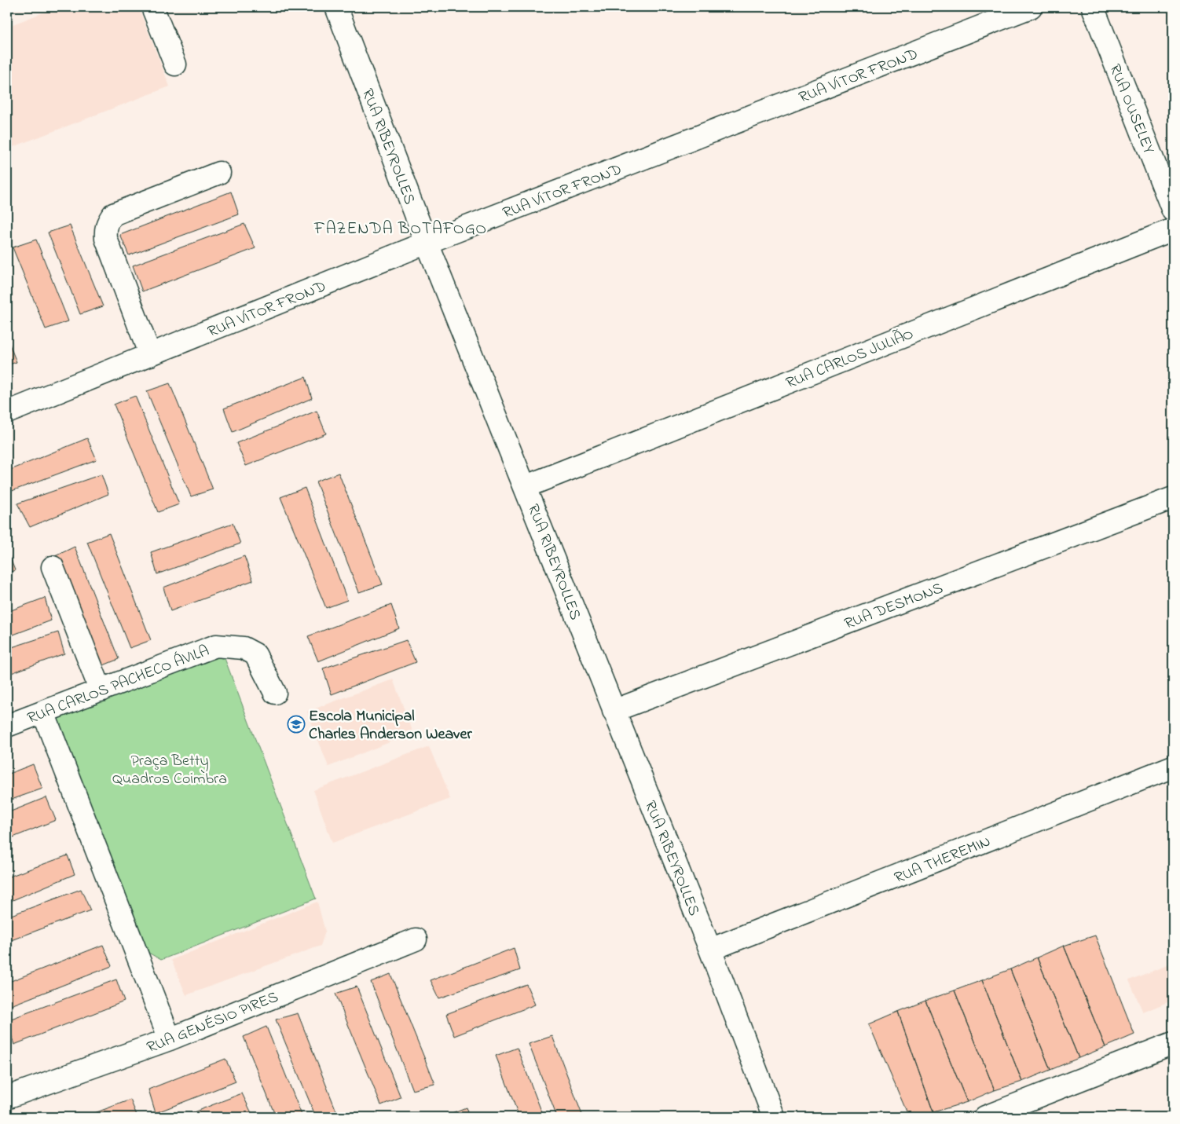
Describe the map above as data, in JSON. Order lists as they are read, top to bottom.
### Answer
{
  "streets": {
    "street": [
      "RUA VÍTOR FROND",
      "RUA OUSELEY",
      "RUA RIBEYROLLES",
      "RUA CARLOS JULIÃO",
      "RUA DESMONS",
      "RUA CARLOS PACHECO ÁVILA",
      "RUA THEREMIN",
      "RUA GENÉSIO PIRES"
    ]
  },
  "crossings": [
    ["RUA VÍTOR FROND", "RUA RIBEYROLLES"],
    ["RUA RIBEYROLLES", "RUA CARLOS JULIÃO"],
    ["RUA RIBEYROLLES", "RUA DESMONS"],
    ["RUA RIBEYROLLES", "RUA THEREMIN"]
  ],
  "districts": ["FAZENDA BOTAFOGO"],
  "parks": ["Praça Betty Quadros Coimbra"],
  "places": {
    "school or university": ["Escola Municipal Charles Anderson Weaver"]
  }
}
